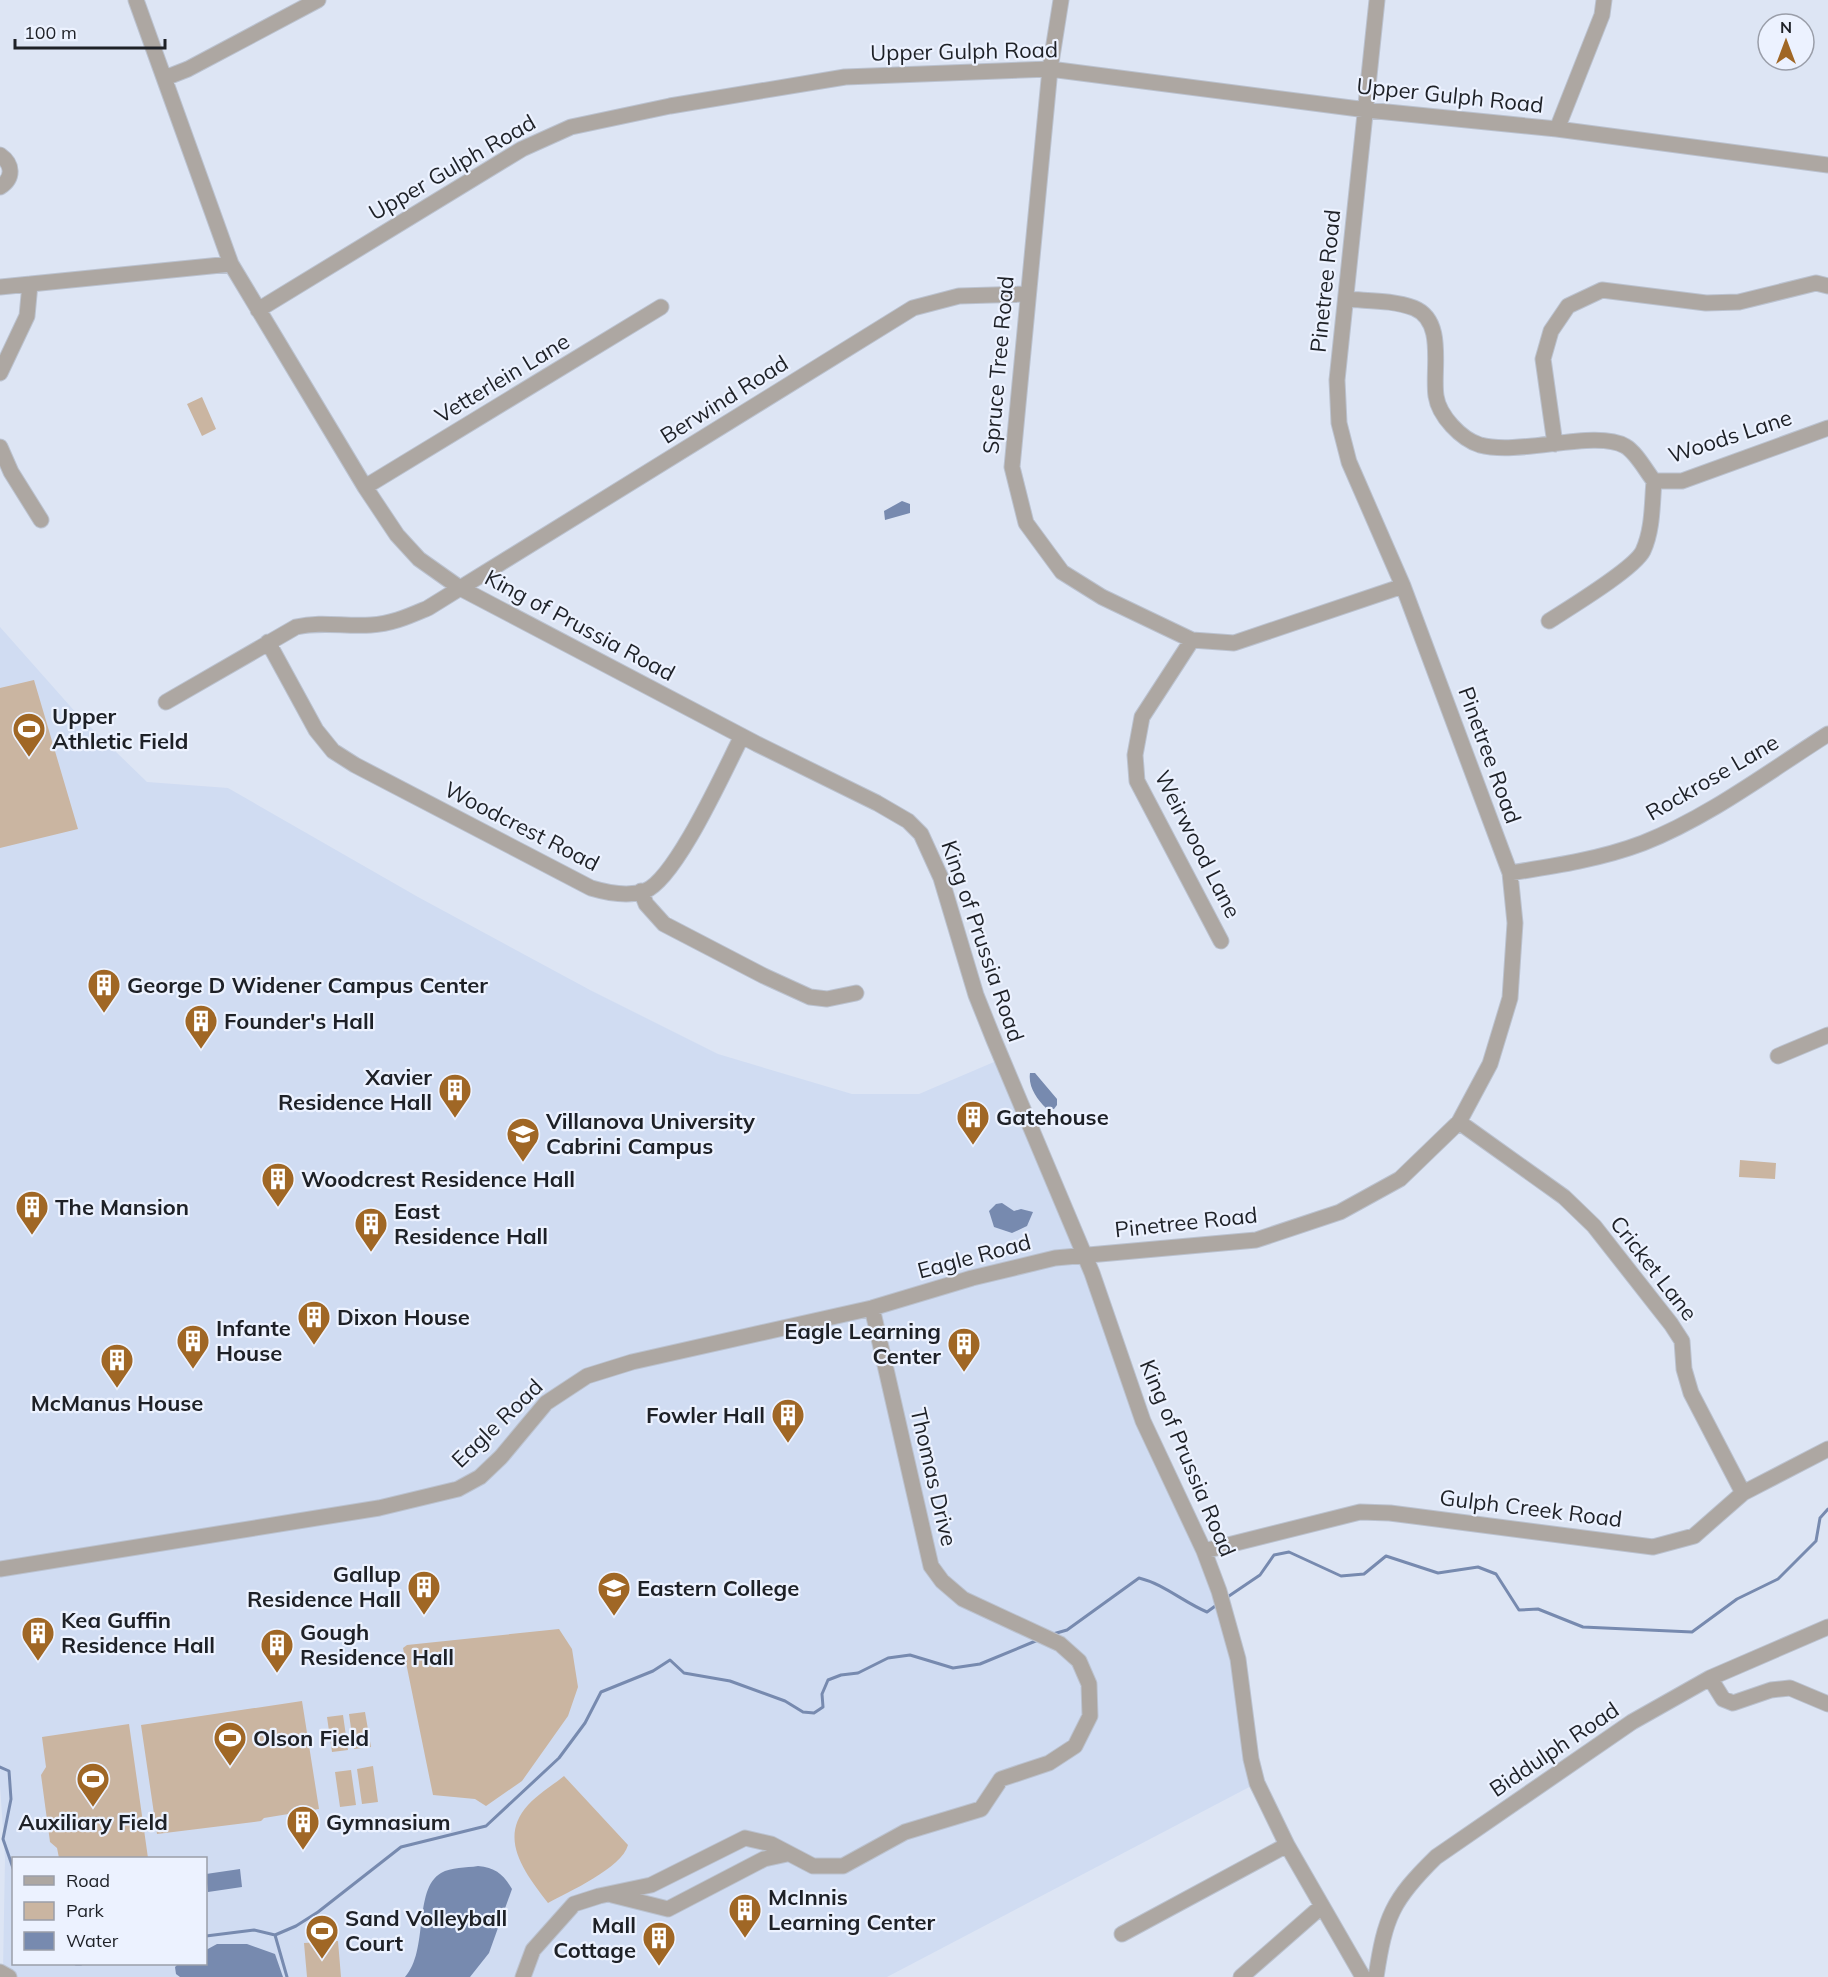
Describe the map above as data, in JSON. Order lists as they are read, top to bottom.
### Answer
{
  "streets": {
    "street": [
      "Upper Gulph Road",
      "Pinetree Road",
      "Spruce Tree Road",
      "Vetterlein Lane",
      "Berwind Road",
      "Woods Lane",
      "King of Prussia Road",
      "Rockrose Lane",
      "Woodcrest Road",
      "Weirwood Lane",
      "Eagle Road",
      "Cricket Lane",
      "Thomas Drive",
      "Gulph Creek Road",
      "Biddulph Road"
    ]
  },
  "crossings": [
    ["Upper Gulph Road", "Pinetree Road"],
    ["Upper Gulph Road", "Spruce Tree Road"],
    ["Upper Gulph Road", "King of Prussia Road"],
    ["Pinetree Road", "Spruce Tree Road"],
    ["Pinetree Road", "Woods Lane"],
    ["Pinetree Road", "King of Prussia Road"],
    ["Pinetree Road", "Rockrose Lane"],
    ["Pinetree Road", "Eagle Road"],
    ["Pinetree Road", "Cricket Lane"],
    ["Spruce Tree Road", "Berwind Road"],
    ["Spruce Tree Road", "Weirwood Lane"],
    ["Vetterlein Lane", "King of Prussia Road"],
    ["Berwind Road", "King of Prussia Road"],
    ["Berwind Road", "Woodcrest Road"],
    ["King of Prussia Road", "Eagle Road"],
    ["King of Prussia Road", "Gulph Creek Road"],
    ["Eagle Road", "Thomas Drive"],
    ["Cricket Lane", "Gulph Creek Road"]
  ],
  "places": {
    "sports": [
      "Upper Athletic Field",
      "Olson Field",
      "Auxiliary Field",
      "Sand Volleyball Court"
    ],
    "building": [
      "George D Widener Campus Center",
      "Founder's Hall",
      "Xavier Residence Hall",
      "Gatehouse",
      "Woodcrest Residence Hall",
      "The Mansion",
      "East Residence Hall",
      "Dixon House",
      "Infante House",
      "Eagle Learning Center",
      "McManus House",
      "Fowler Hall",
      "Gallup Residence Hall",
      "Kea Guffin Residence Hall",
      "Gough Residence Hall",
      "Gymnasium",
      "McInnis Learning Center",
      "Mall Cottage"
    ],
    "school or university": ["Villanova University Cabrini Campus", "Eastern College"]
  },
  "legend": ["Road", "Park", "Water"],
  "scale_bar": "100 m",
  "north": "top"
}
